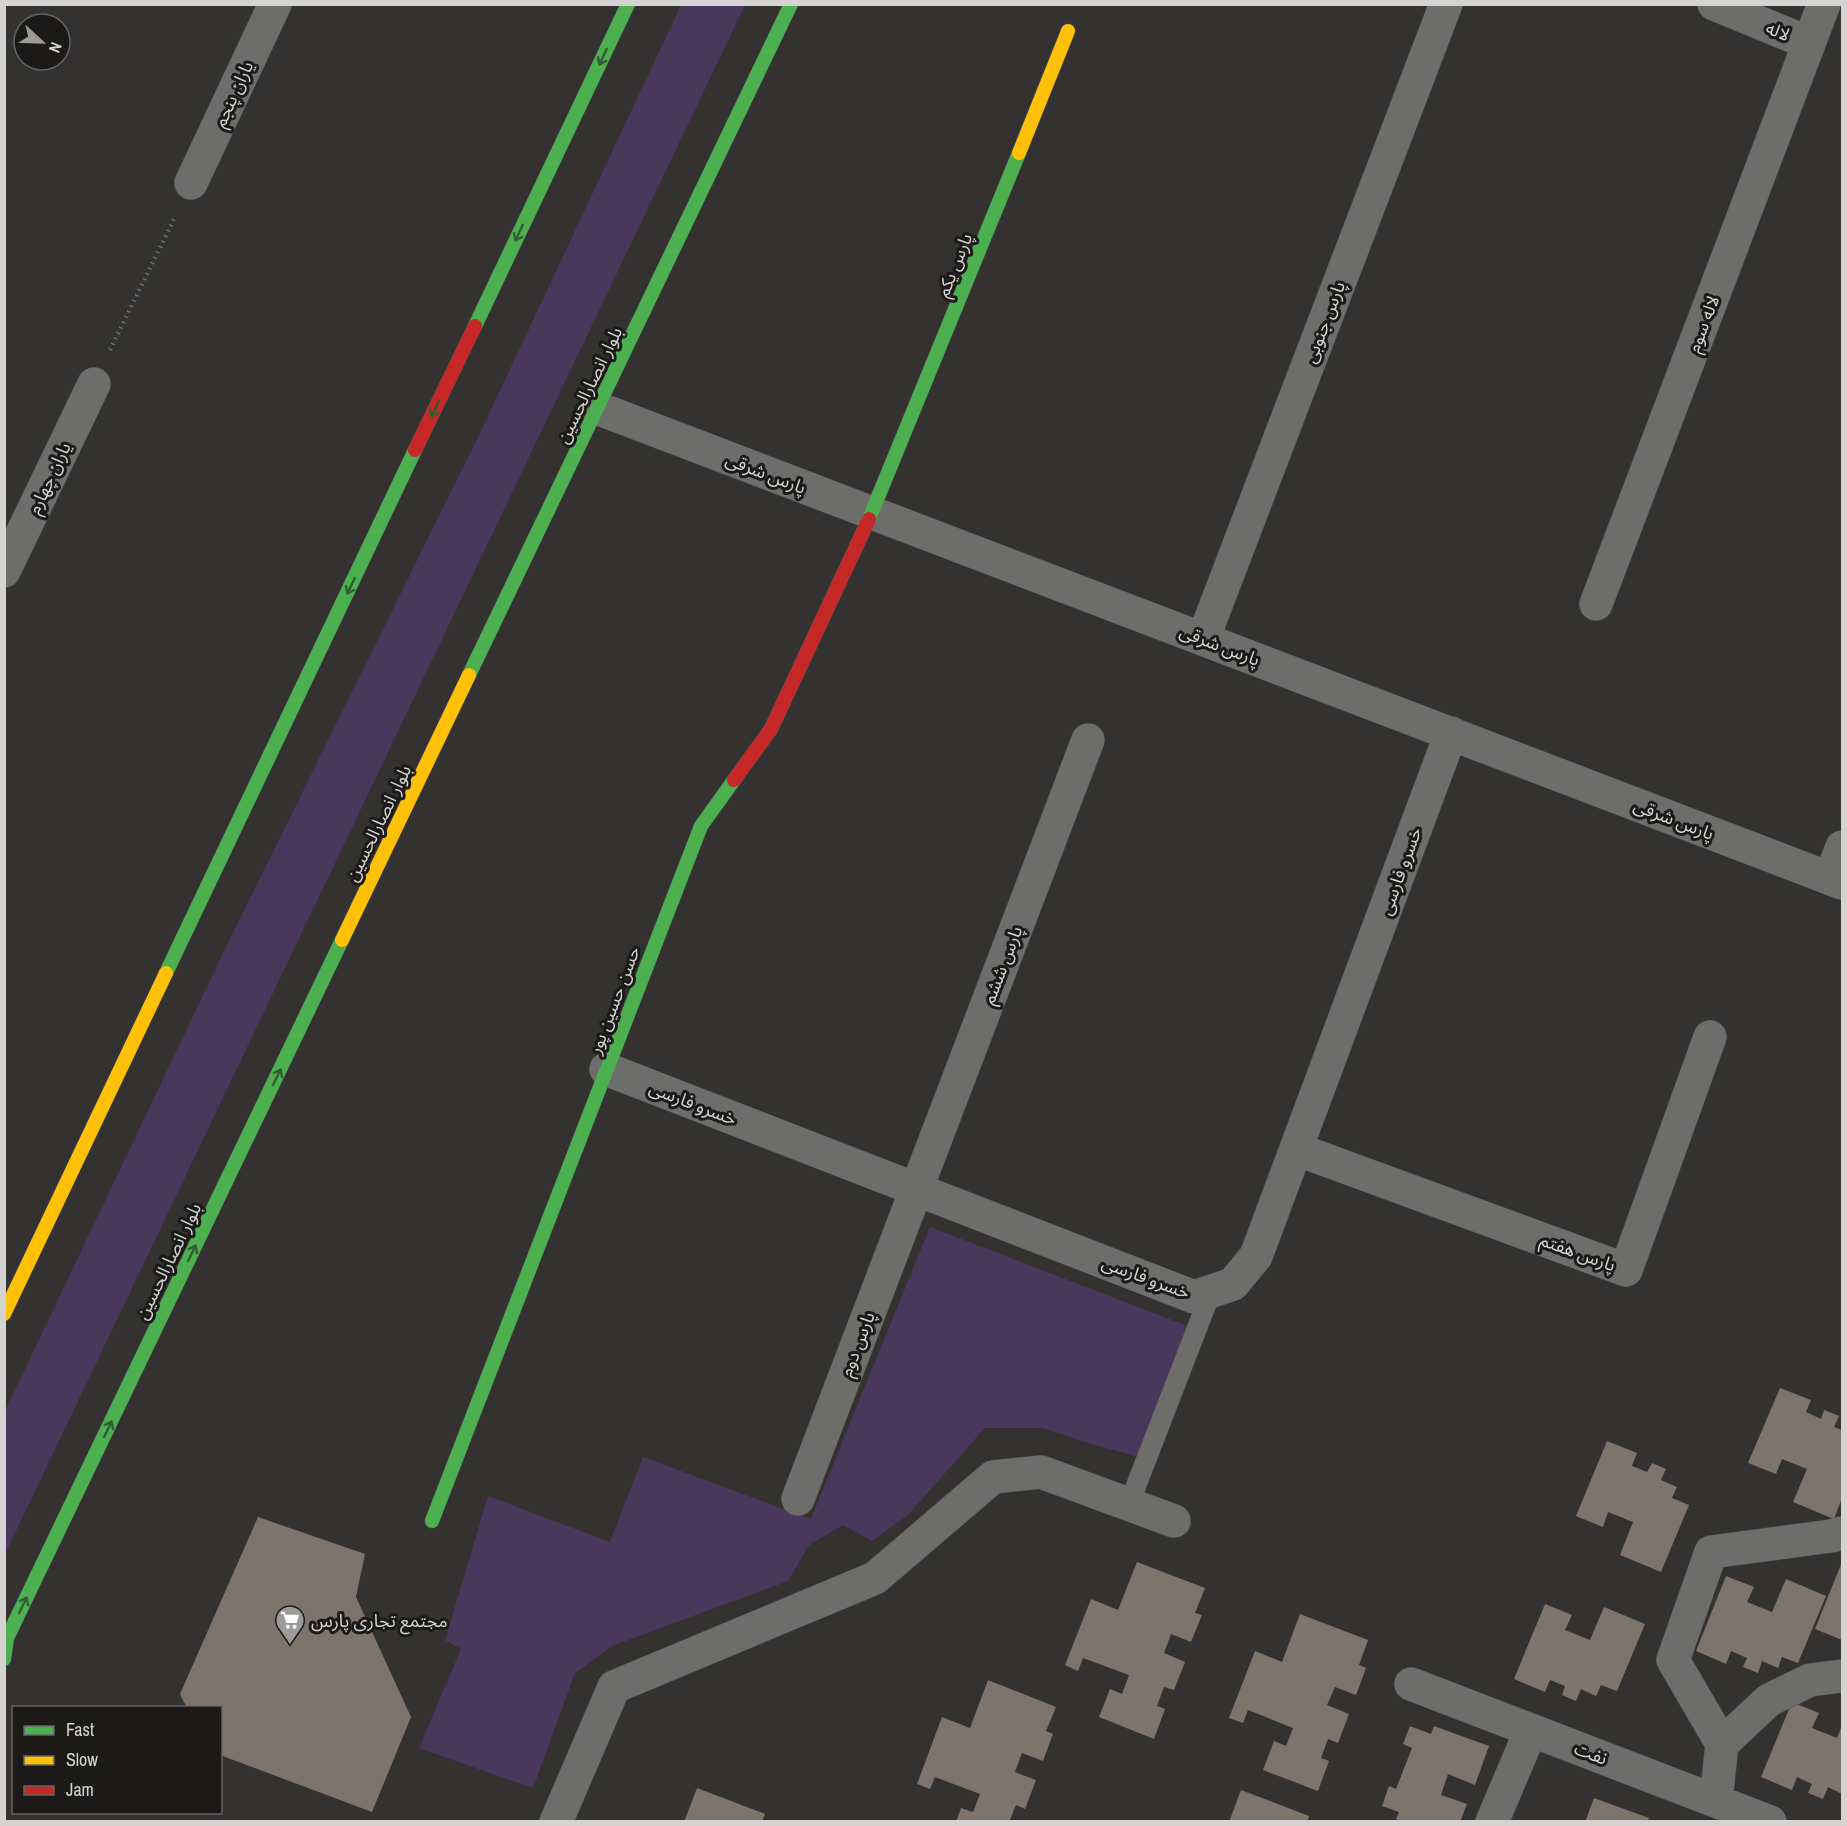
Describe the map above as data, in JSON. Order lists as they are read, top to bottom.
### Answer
{
  "streets": {
    "main road": ["پارس یکم", "بلوار انصارالحسین", "حسن حسین پور"],
    "street": [
      "لاله",
      "یاران پنجم",
      "پارس جنوبی",
      "لاله سوم",
      "پارس شرقی",
      "یاران چهارم",
      "خسرو فارسی",
      "پارس ششم",
      "پارس هفتم",
      "پارس دوم",
      "نفت"
    ]
  },
  "crossings": [
    ["لاله", "لاله سوم"],
    ["پارس یکم", "پارس شرقی"],
    ["پارس یکم", "حسن حسین پور"],
    ["پارس جنوبی", "پارس شرقی"],
    ["بلوار انصارالحسین", "پارس شرقی"],
    ["پارس شرقی", "خسرو فارسی"],
    ["پارس شرقی", "حسن حسین پور"],
    ["خسرو فارسی", "پارس ششم"],
    ["خسرو فارسی", "حسن حسین پور"],
    ["خسرو فارسی", "پارس هفتم"],
    ["خسرو فارسی", "پارس دوم"],
    ["پارس ششم", "پارس دوم"]
  ],
  "one_way": ["بلوار انصارالحسین"],
  "places": {
    "supermarket": ["مجتمع تجاری پارس"]
  },
  "legend": ["Fast", "Slow", "Jam"],
  "north": "right"
}
